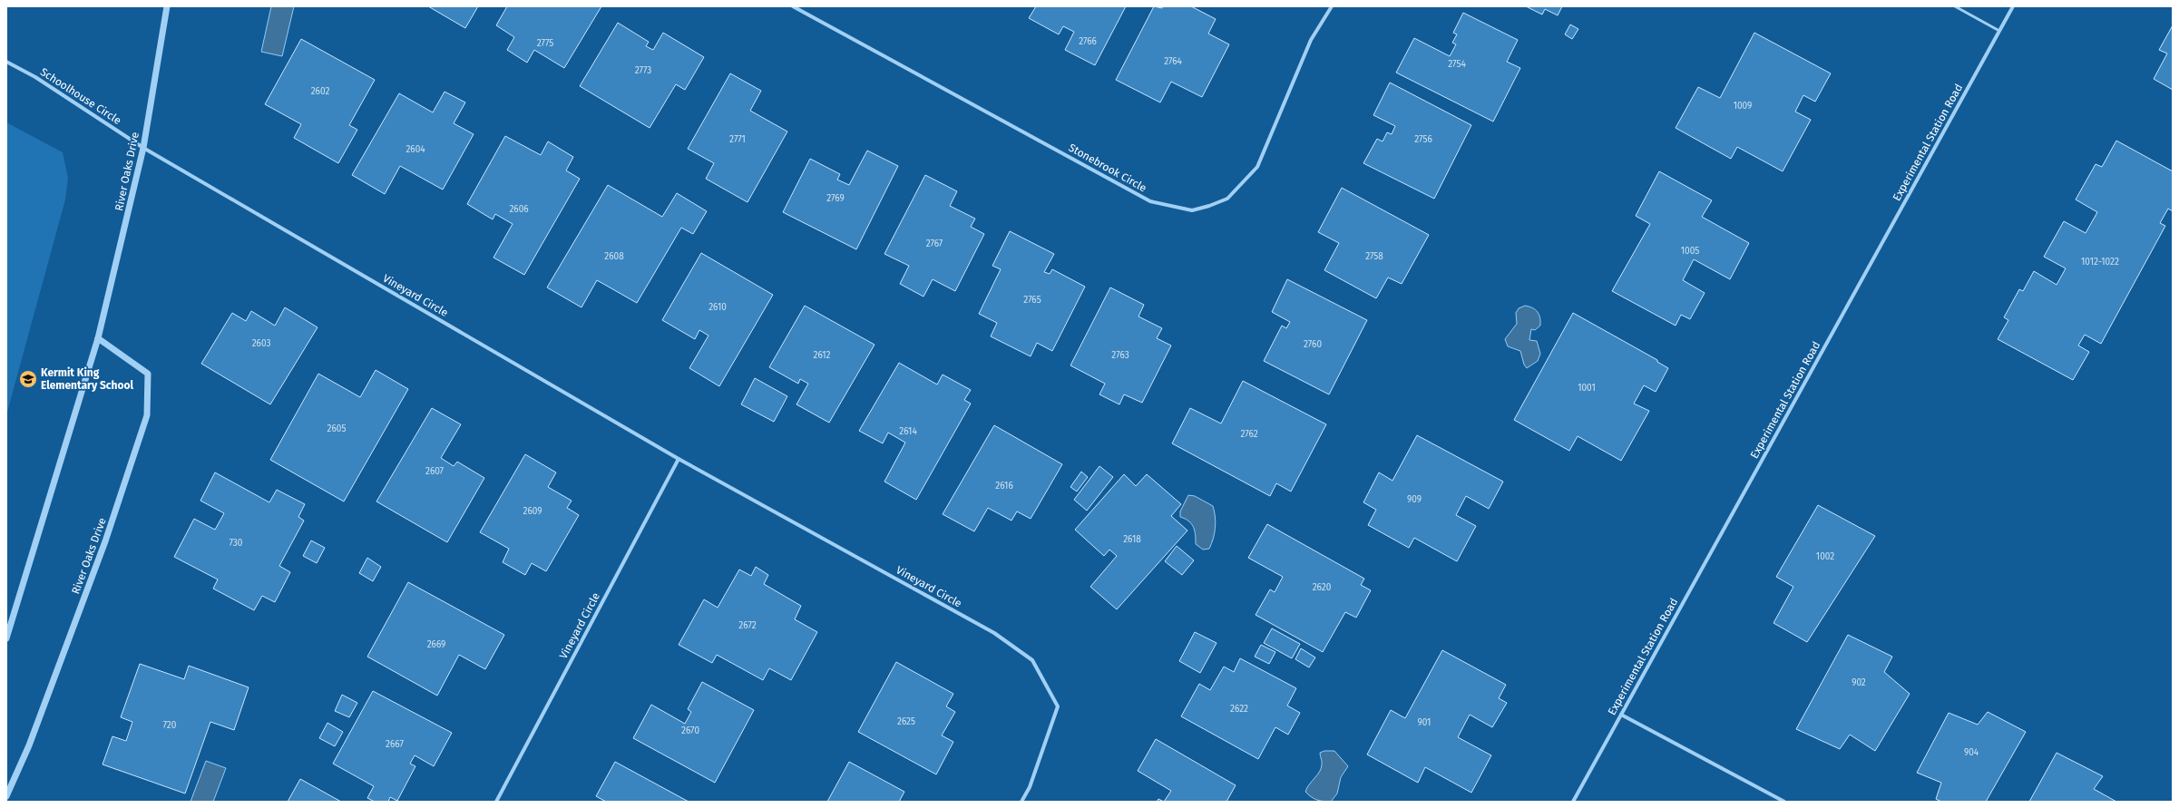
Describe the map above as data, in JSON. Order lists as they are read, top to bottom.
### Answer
{
  "streets": {
    "street": [
      "Schoolhouse Circle",
      "Experimental Station Road",
      "Stonebrook Circle",
      "River Oaks Drive",
      "Vineyard Circle"
    ]
  },
  "crossings": [
    ["Schoolhouse Circle", "River Oaks Drive"],
    ["Schoolhouse Circle", "Vineyard Circle"],
    ["River Oaks Drive", "Vineyard Circle"]
  ],
  "places": {
    "school or university": ["Kermit King Elementary School"]
  },
  "house_numbers": [
    "2766",
    "2775",
    "2764",
    "2754",
    "2773",
    "2602",
    "1009",
    "2771",
    "2756",
    "2604",
    "2769",
    "2606",
    "2767",
    "1005",
    "2608",
    "2758",
    "1012-1022",
    "2765",
    "2610",
    "2603",
    "2760",
    "2612",
    "2763",
    "1001",
    "2605",
    "2614",
    "2762",
    "2607",
    "2616",
    "909",
    "2609",
    "2618",
    "730",
    "1002",
    "2620",
    "2672",
    "2669",
    "902",
    "2622",
    "2625",
    "901",
    "720",
    "2670",
    "2667",
    "904"
  ]
}
